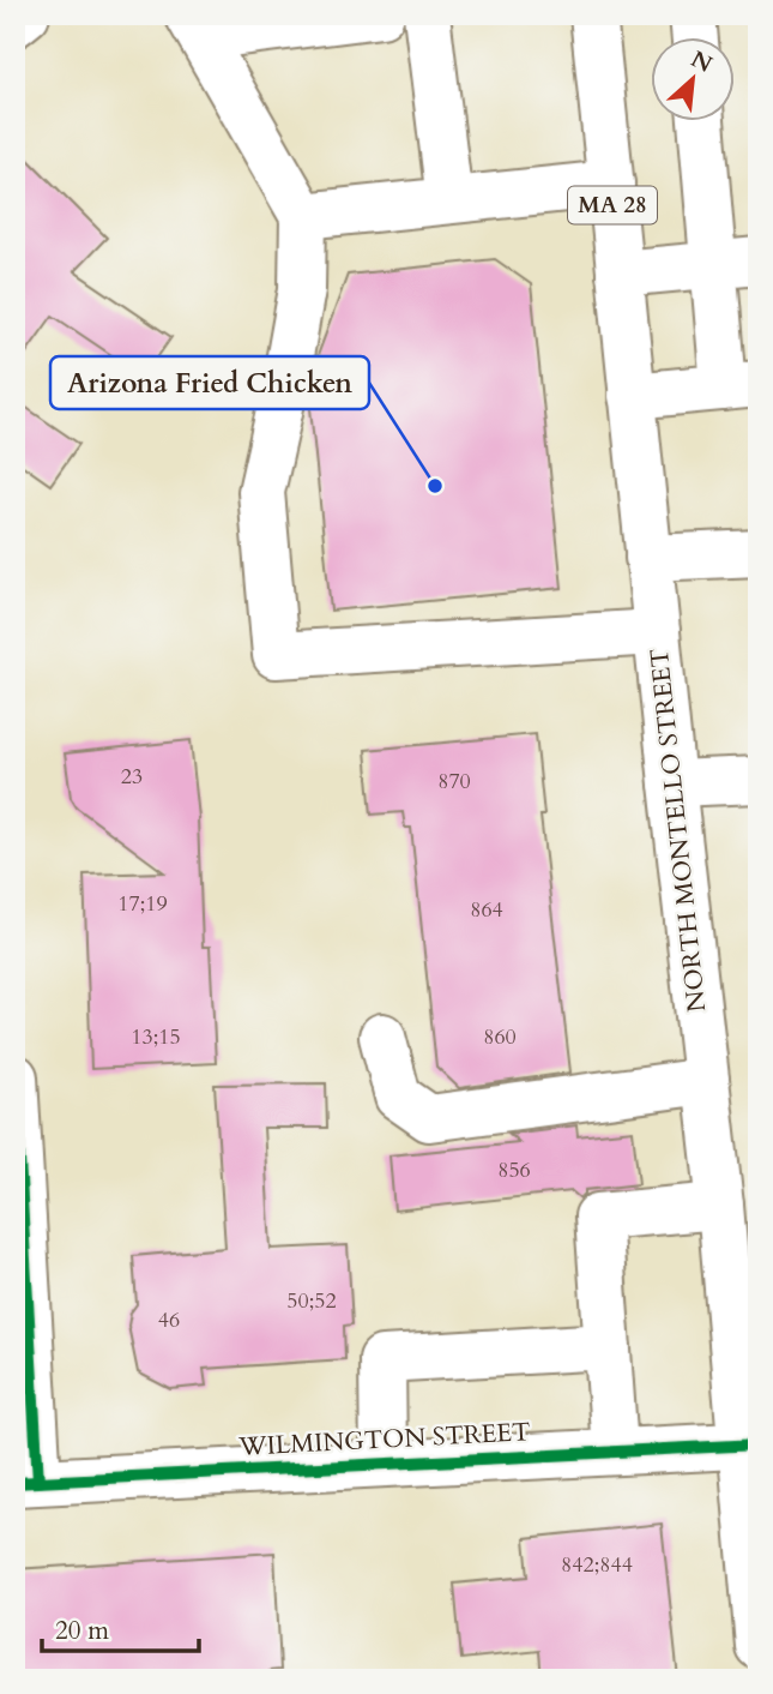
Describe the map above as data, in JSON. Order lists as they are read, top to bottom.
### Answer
{
  "streets": {
    "main road": ["MA 28", "NORTH MONTELLO STREET", "WILMINGTON STREET"]
  },
  "crossings": [
    ["NORTH MONTELLO STREET", "WILMINGTON STREET"]
  ],
  "places": ["Arizona Fried Chicken"],
  "house_numbers": [
    "23",
    "870",
    "17;19",
    "864",
    "13;15",
    "860",
    "856",
    "50;52",
    "46",
    "842;844"
  ],
  "scale_bar": "20 m",
  "north": "top right"
}
